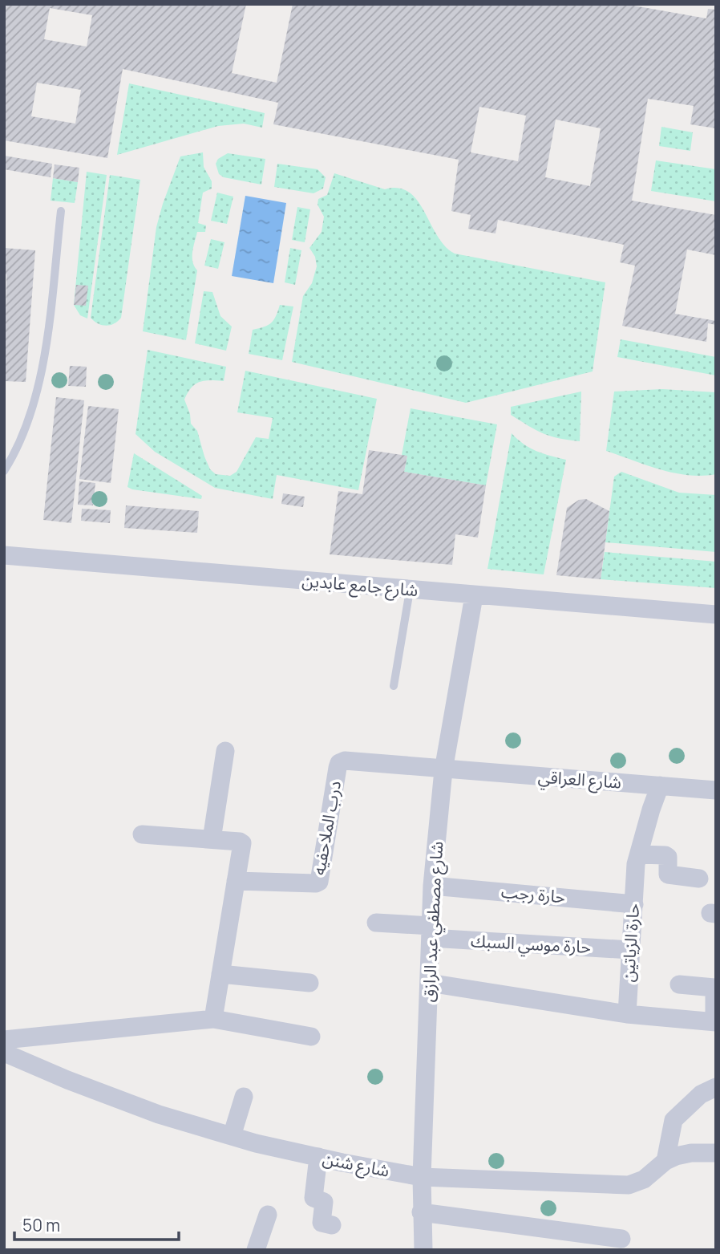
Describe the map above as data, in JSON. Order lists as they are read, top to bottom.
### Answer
{
  "streets": {
    "street": [
      "شارع جامع عابدين",
      "شارع العراقي",
      "درب الملاحفيه",
      "حارة رجب",
      "شارع مصطفي عبد الرازق",
      "حارة الزياتين",
      "حارة موسي السبك",
      "شارع شنن"
    ]
  },
  "crossings": [
    ["شارع جامع عابدين", "شارع مصطفي عبد الرازق"],
    ["شارع العراقي", "درب الملاحفيه"],
    ["شارع العراقي", "شارع مصطفي عبد الرازق"],
    ["شارع العراقي", "حارة الزياتين"],
    ["درب الملاحفيه", "شارع مصطفي عبد الرازق"],
    ["حارة رجب", "شارع مصطفي عبد الرازق"],
    ["حارة رجب", "حارة الزياتين"],
    ["شارع مصطفي عبد الرازق", "حارة موسي السبك"],
    ["شارع مصطفي عبد الرازق", "شارع شنن"],
    ["حارة الزياتين", "حارة موسي السبك"]
  ],
  "scale_bar": "50 m"
}
